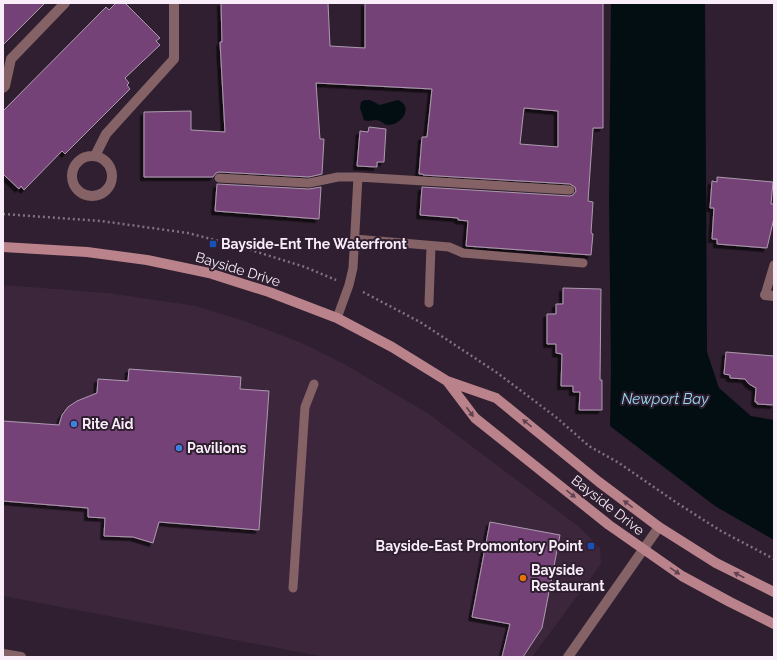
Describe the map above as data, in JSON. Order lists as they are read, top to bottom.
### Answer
{
  "streets": {
    "main road": ["Bayside Drive"]
  },
  "water": ["Newport Bay"],
  "places": {
    "transit": ["Bayside-Ent The Waterfront", "Bayside-East Promontory Point"],
    "other": ["Rite Aid", "Pavilions", "Bayside Restaurant"]
  }
}
